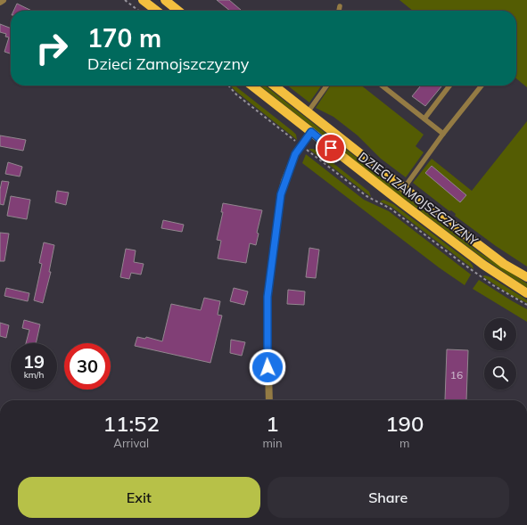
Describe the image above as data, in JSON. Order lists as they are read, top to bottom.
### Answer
{
  "streets": {
    "main road": ["DZIECI ZAMOJSZCZYZNY"]
  },
  "house_numbers": ["16"],
  "page": {
    "turn": ["170 m", "Dzieci Zamojszczyzny"],
    "speed": "19 km/h",
    "limit": "30",
    "eta": [
      "11:52",
      "Arrival",
      "1",
      "min",
      "190",
      "m"
    ],
    "buttons": ["Exit", "Share"]
  }
}
